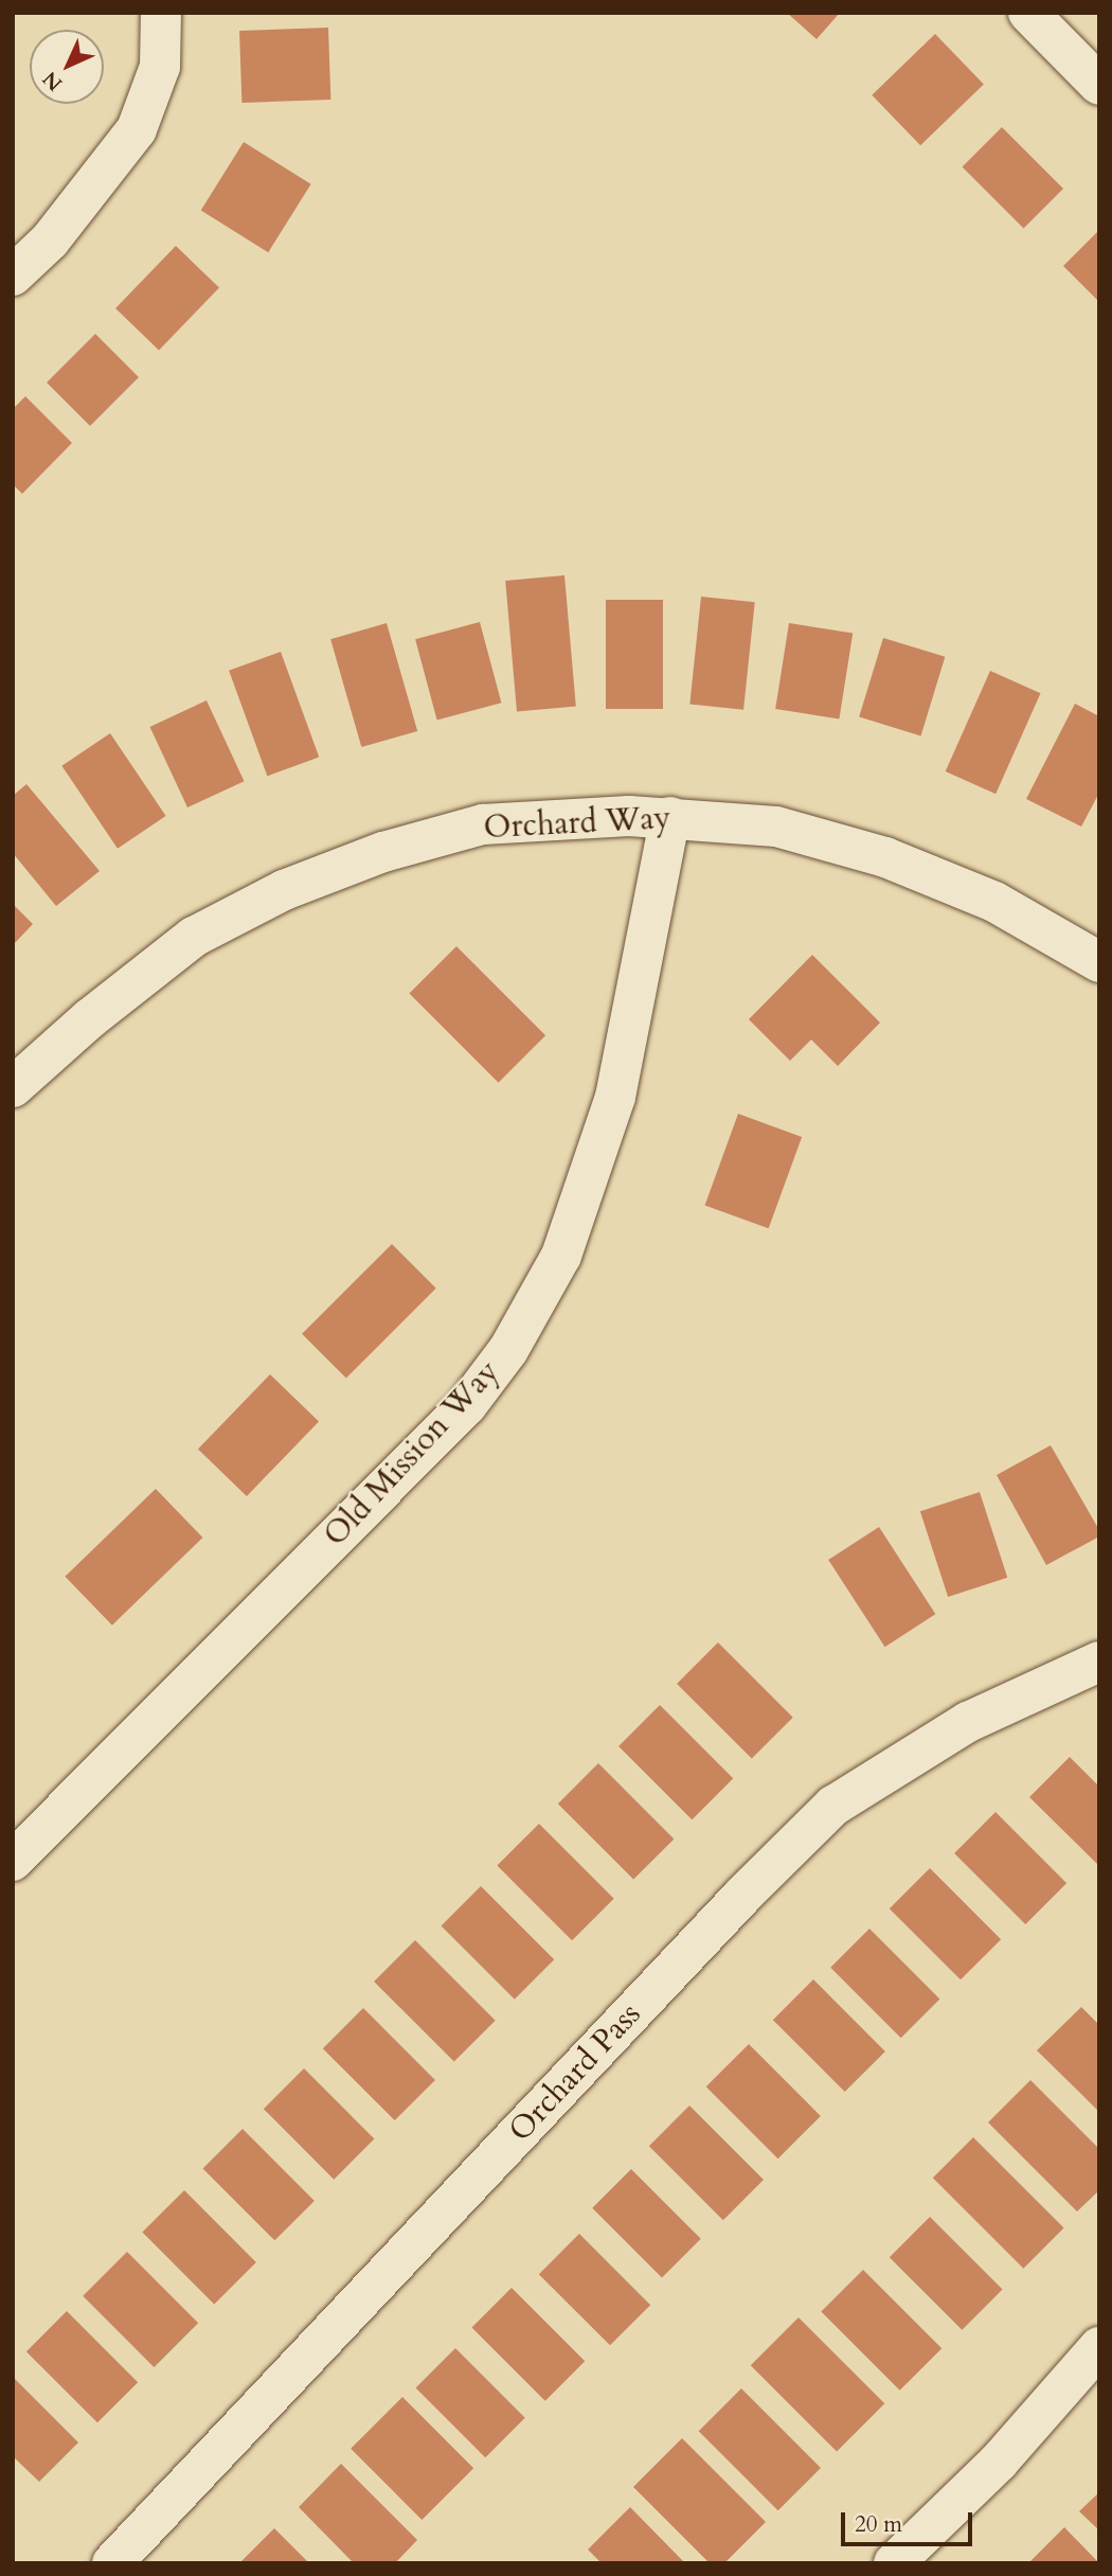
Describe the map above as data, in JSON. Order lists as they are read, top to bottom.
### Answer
{
  "streets": {
    "street": ["Orchard Way", "Old Mission Way", "Orchard Pass"]
  },
  "crossings": [
    ["Orchard Way", "Old Mission Way"]
  ],
  "scale_bar": "20 m",
  "north": "bottom left"
}
